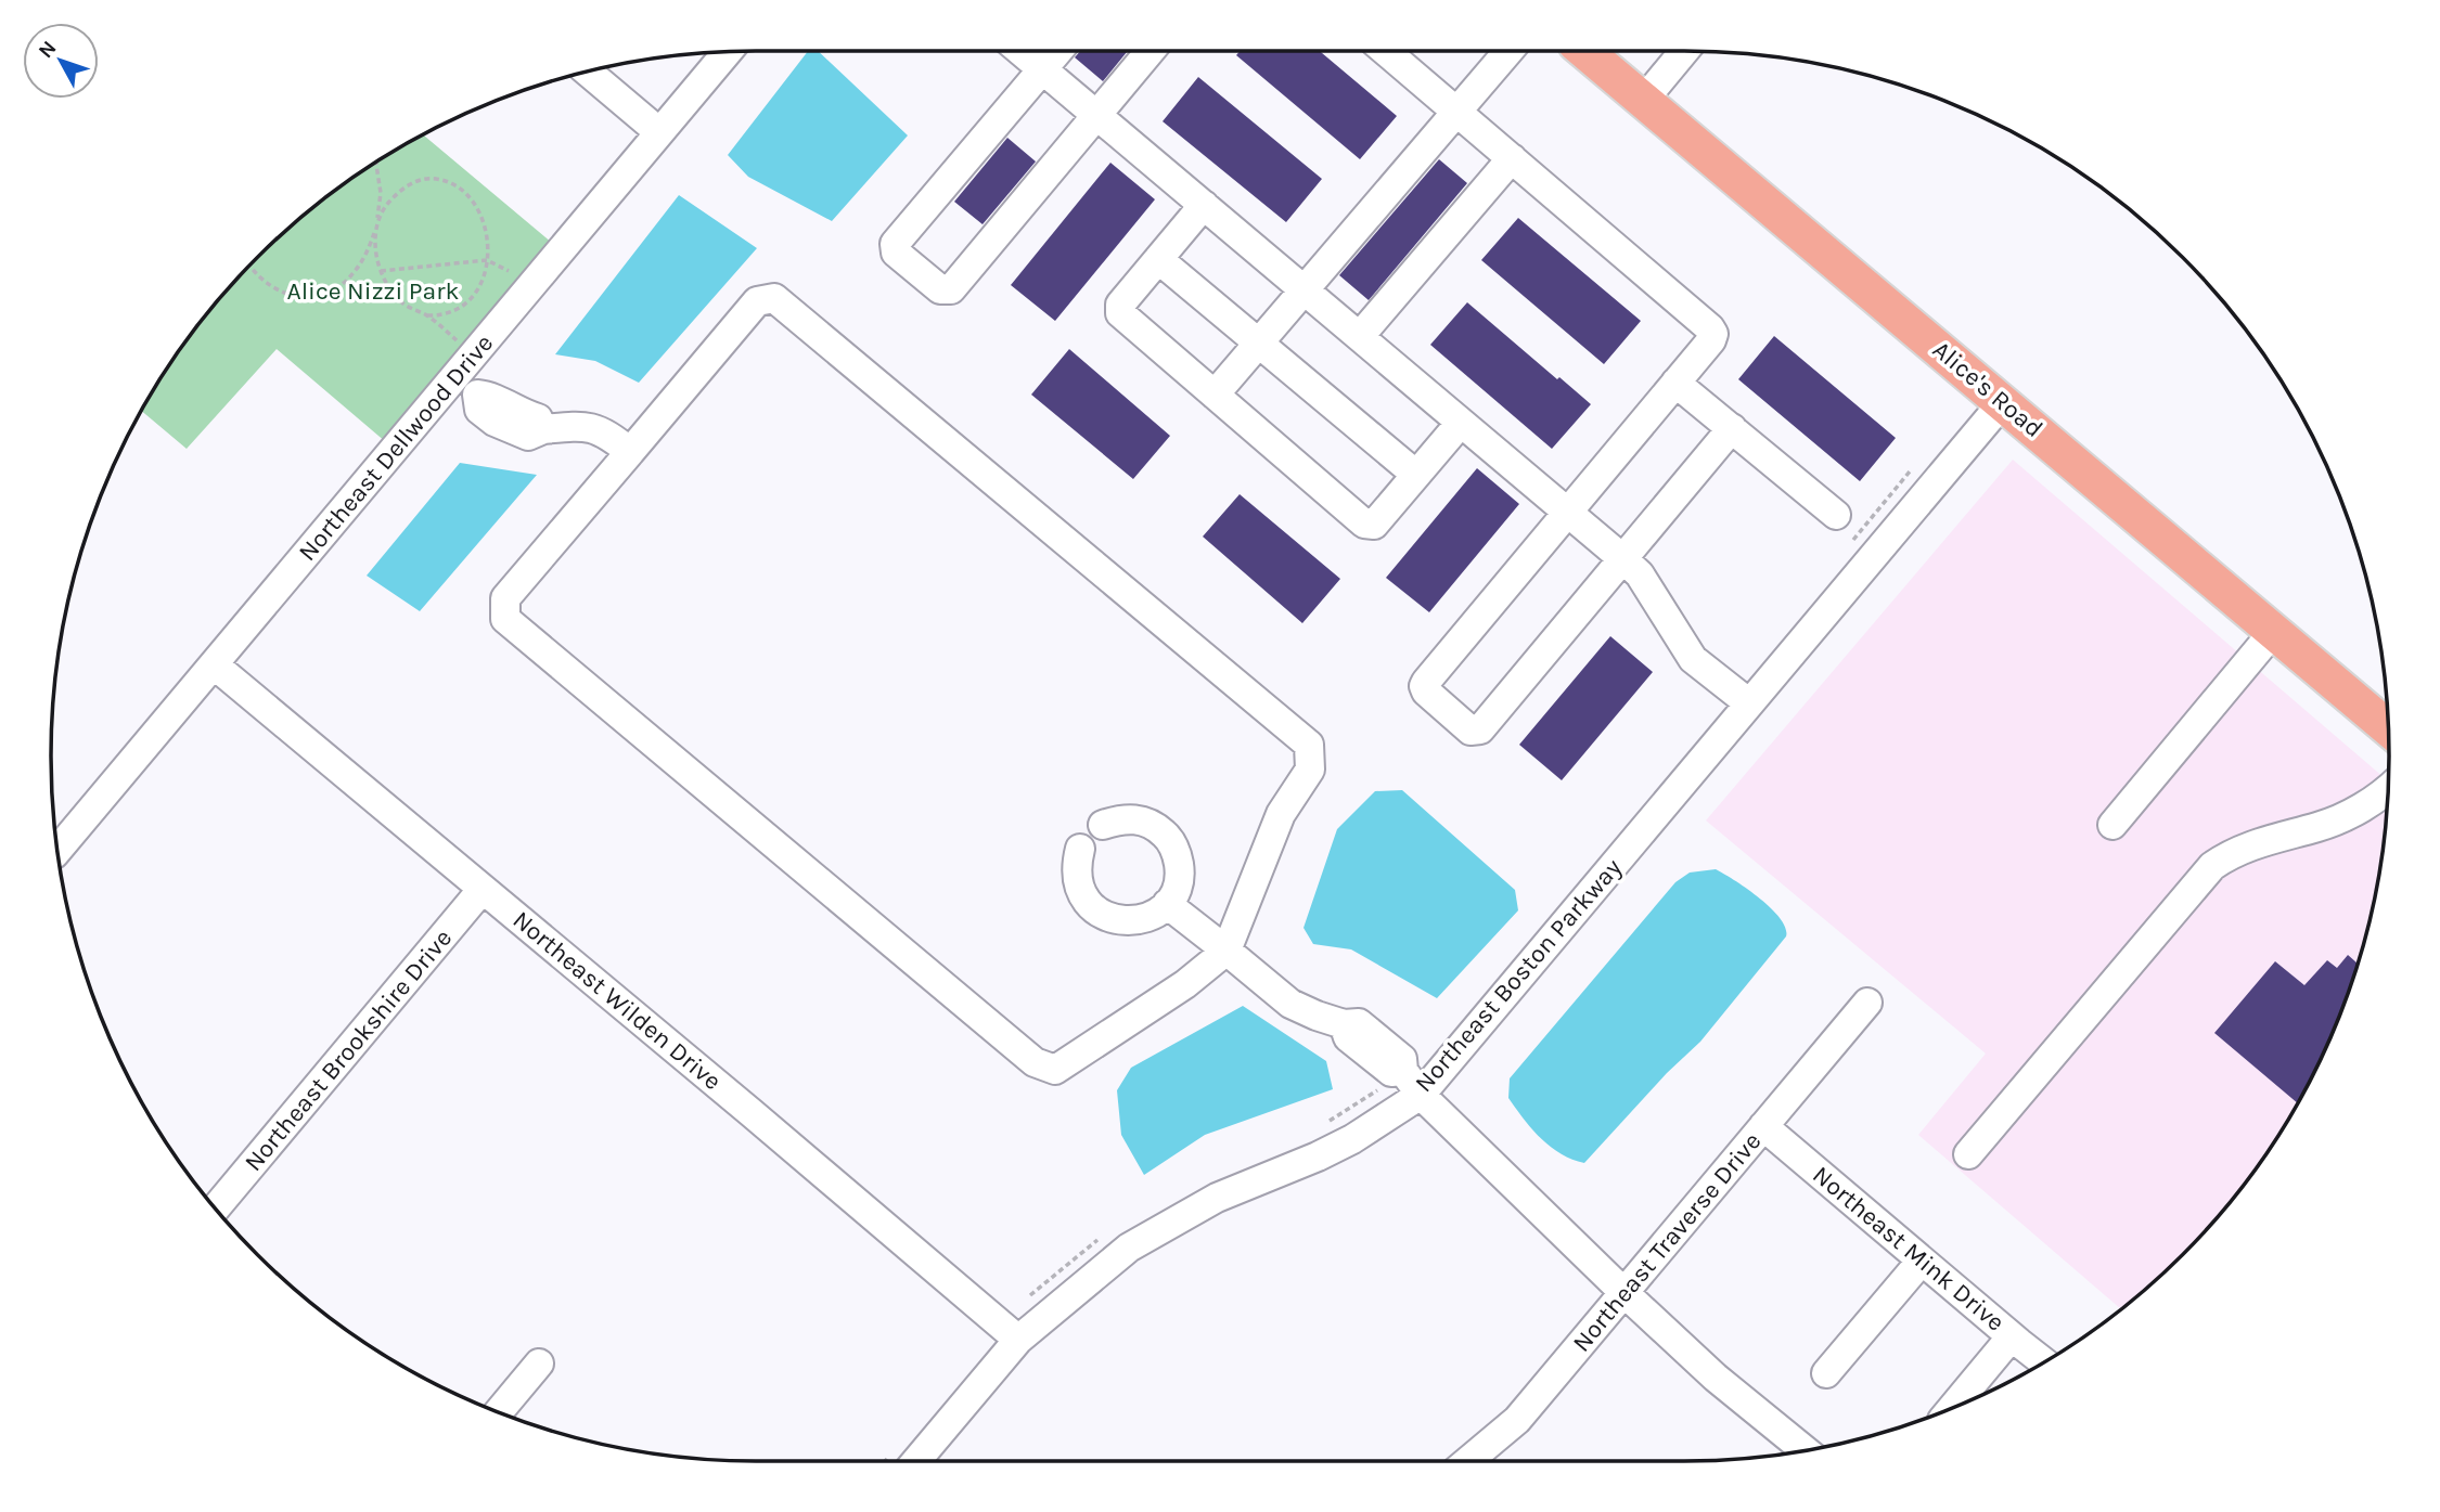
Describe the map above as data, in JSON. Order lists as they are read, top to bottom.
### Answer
{
  "streets": {
    "main road": ["Alice's Road"],
    "street": [
      "Northeast Dellwood Drive",
      "Northeast Boston Parkway",
      "Northeast Wilden Drive",
      "Northeast Brookshire Drive",
      "Northeast Traverse Drive",
      "Northeast Mink Drive"
    ]
  },
  "crossings": [
    ["Alice's Road", "Northeast Boston Parkway"],
    ["Northeast Dellwood Drive", "Northeast Wilden Drive"],
    ["Northeast Boston Parkway", "Northeast Wilden Drive"],
    ["Northeast Wilden Drive", "Northeast Brookshire Drive"],
    ["Northeast Traverse Drive", "Northeast Mink Drive"]
  ],
  "parks": ["Alice Nizzi Park"],
  "north": "top left"
}
